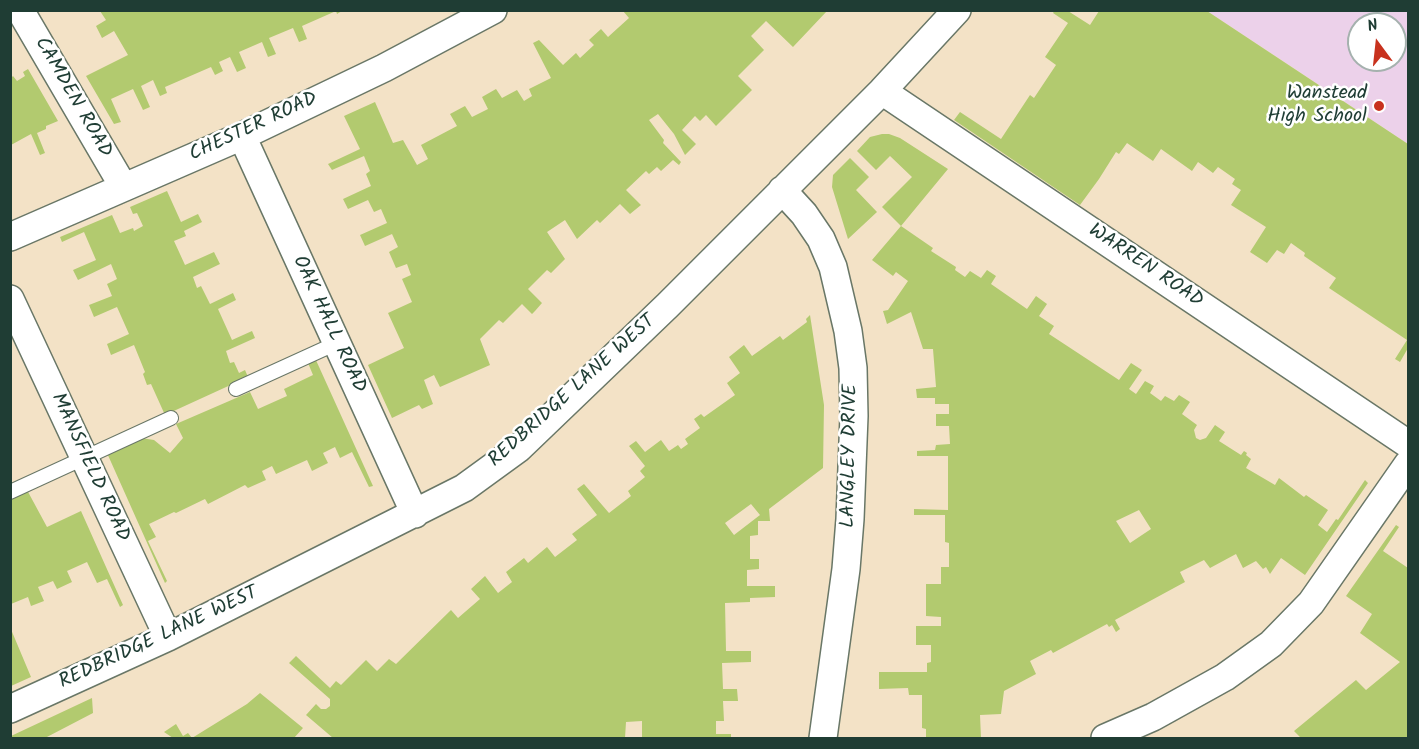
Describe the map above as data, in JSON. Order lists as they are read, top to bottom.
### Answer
{
  "streets": {
    "street": [
      "CAMDEN ROAD",
      "CHESTER ROAD",
      "WARREN ROAD",
      "OAK HALL ROAD",
      "REDBRIDGE LANE WEST",
      "LANGLEY DRIVE",
      "MANSFIELD ROAD"
    ]
  },
  "crossings": [
    ["CAMDEN ROAD", "CHESTER ROAD"],
    ["CHESTER ROAD", "OAK HALL ROAD"],
    ["WARREN ROAD", "REDBRIDGE LANE WEST"],
    ["OAK HALL ROAD", "REDBRIDGE LANE WEST"],
    ["REDBRIDGE LANE WEST", "LANGLEY DRIVE"],
    ["REDBRIDGE LANE WEST", "MANSFIELD ROAD"]
  ],
  "places": ["Wanstead High School"],
  "north": "top"
}
